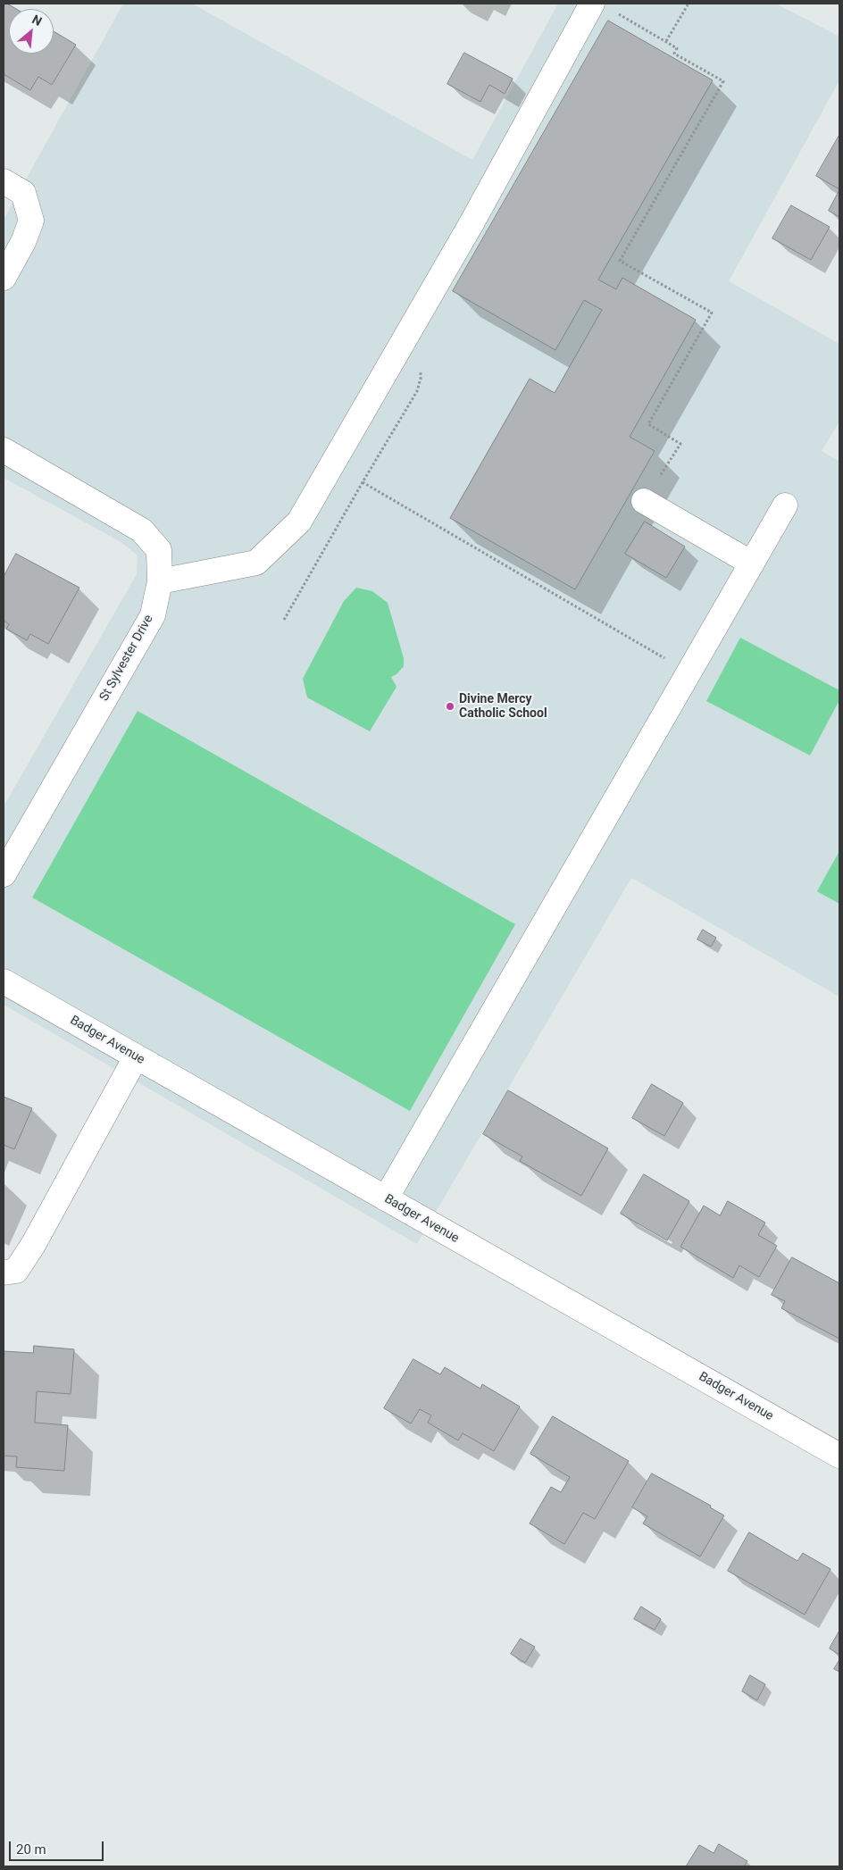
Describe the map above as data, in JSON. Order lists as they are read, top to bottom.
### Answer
{
  "streets": {
    "street": ["St Sylvester Drive", "Badger Avenue"]
  },
  "places": ["Divine Mercy Catholic School"],
  "scale_bar": "20 m",
  "north": "top right"
}
